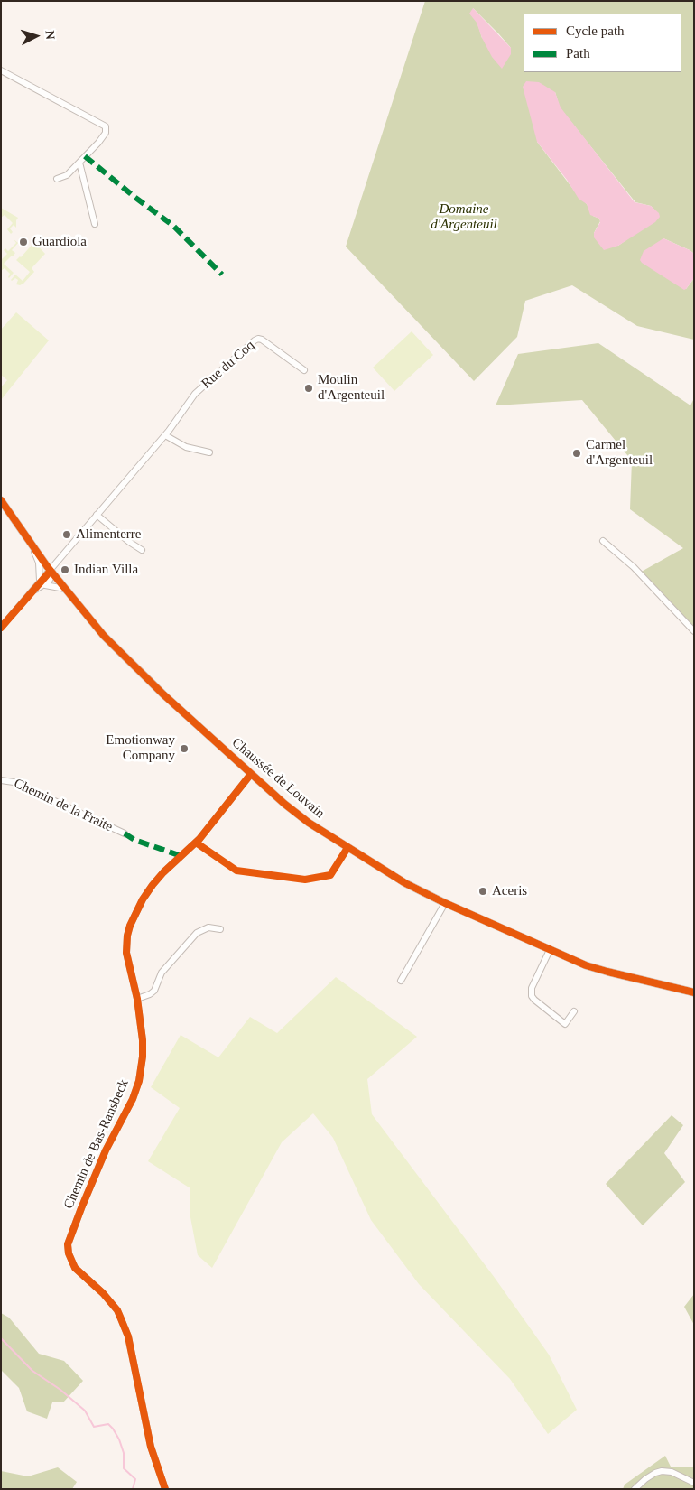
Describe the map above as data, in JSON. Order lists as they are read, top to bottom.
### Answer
{
  "streets": {
    "main road": ["Chaussée de Louvain"],
    "street": ["Rue du Coq", "Chemin de la Fraite", "Chemin de Bas-Ransbeck"]
  },
  "crossings": [
    ["Rue du Coq", "Chaussée de Louvain"],
    ["Chaussée de Louvain", "Chemin de Bas-Ransbeck"]
  ],
  "parks": ["Domaine d'Argenteuil"],
  "places": [
    "Guardiola",
    "Moulin d'Argenteuil",
    "Carmel d'Argenteuil",
    "Alimenterre",
    "Indian Villa",
    "Emotionway Company",
    "Aceris"
  ],
  "legend": ["Cycle path", "Path"],
  "north": "right"
}
